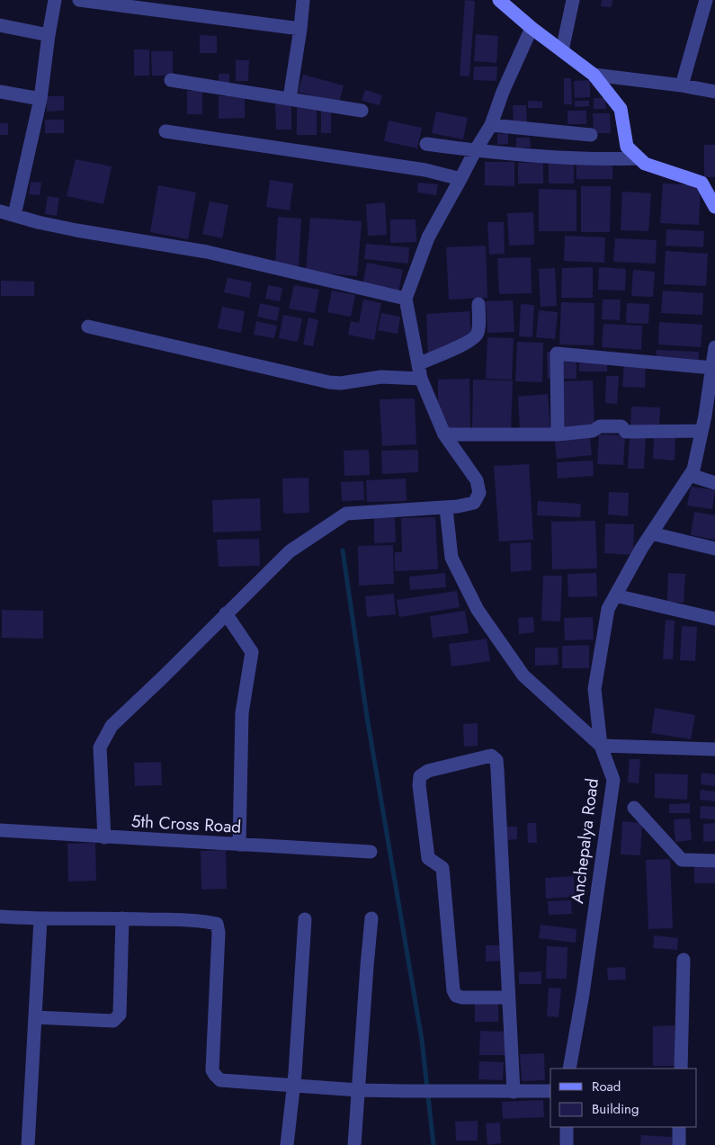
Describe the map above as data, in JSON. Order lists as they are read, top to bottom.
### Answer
{
  "streets": {
    "street": ["5th Cross Road", "Anchepalya Road"]
  },
  "legend": ["Road", "Building"]
}
